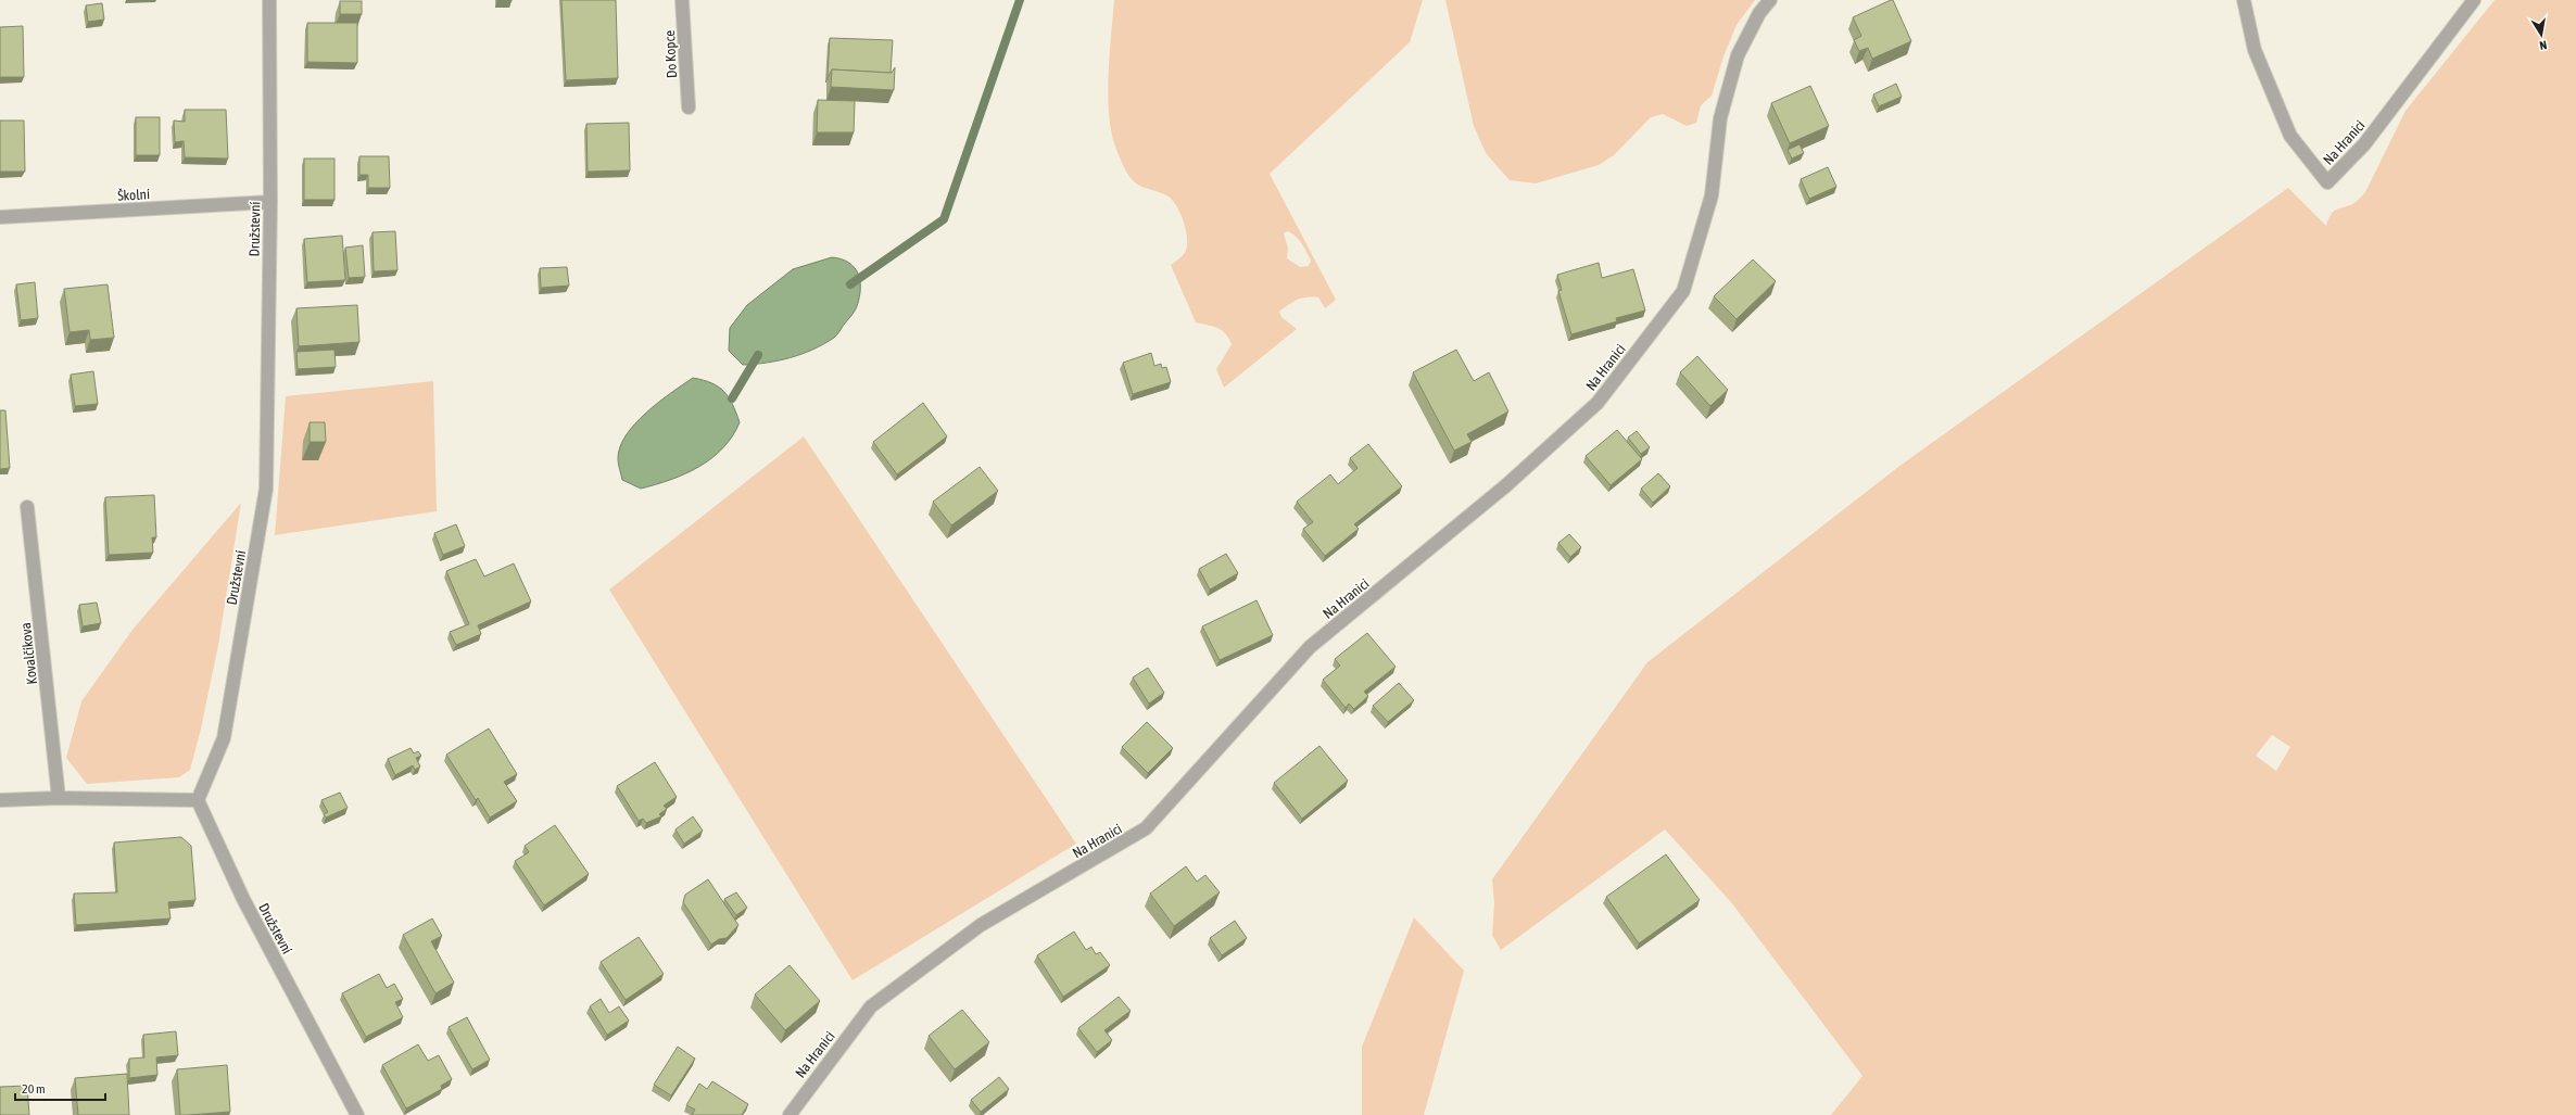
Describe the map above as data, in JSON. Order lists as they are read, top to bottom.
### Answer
{
  "streets": {
    "street": [
      "Do Kopce",
      "Na Hranici",
      "Školní",
      "Družstevní",
      "Kovalčíkova"
    ]
  },
  "crossings": [
    ["Školní", "Družstevní"]
  ],
  "scale_bar": "20 m",
  "north": "bottom"
}
